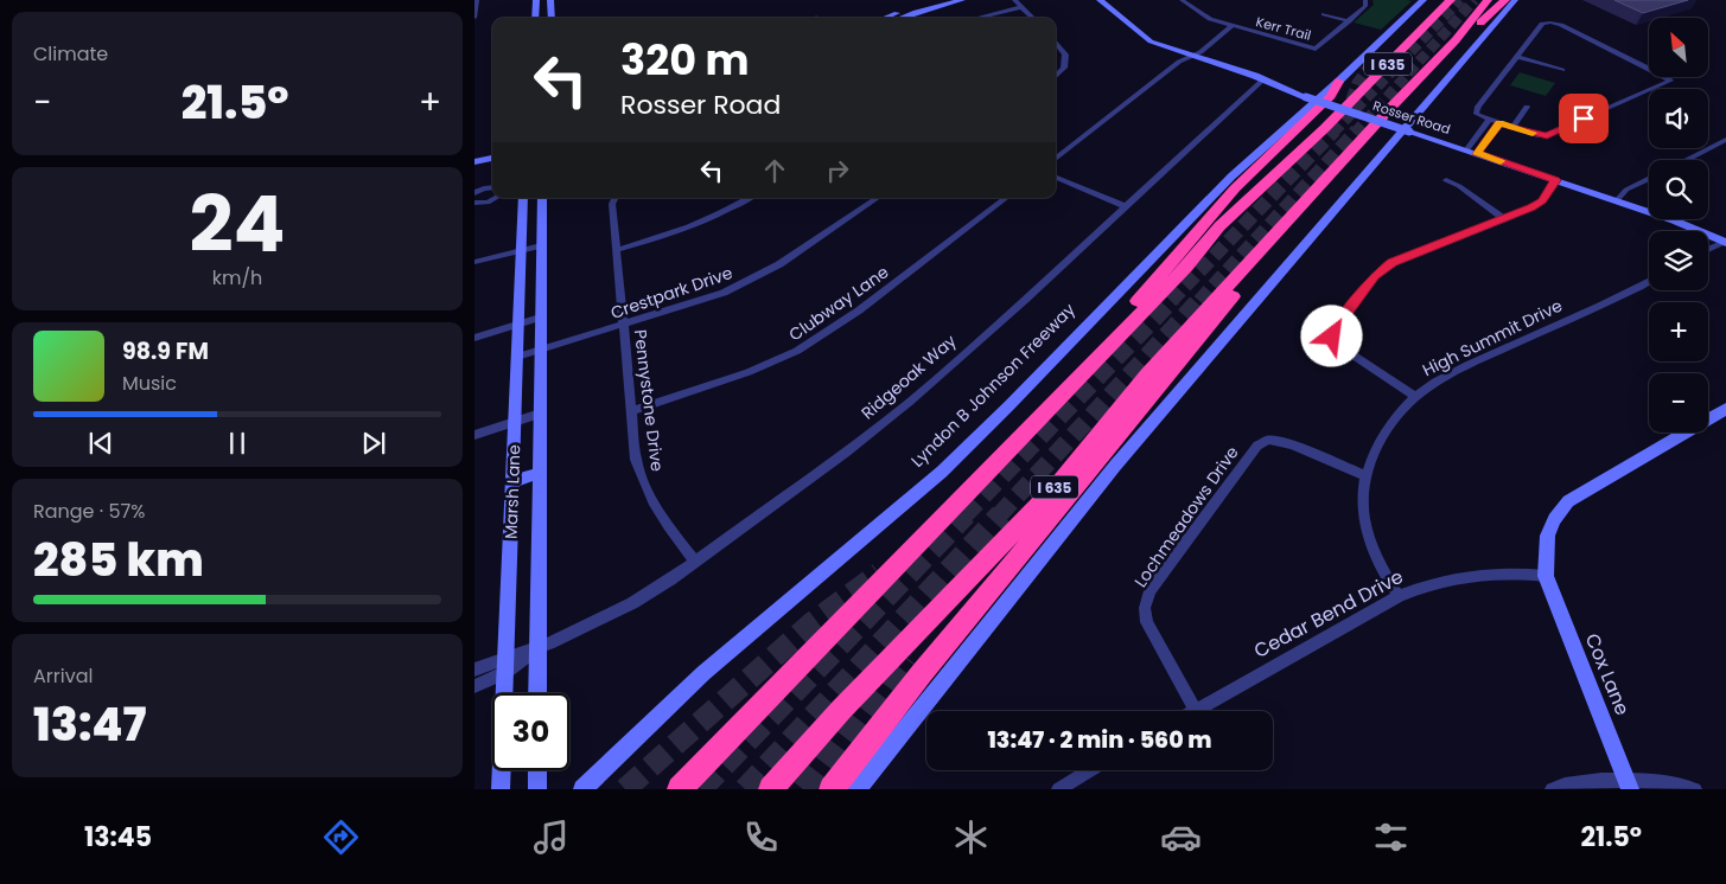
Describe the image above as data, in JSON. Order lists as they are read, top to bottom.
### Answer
{
  "streets": {
    "highway": ["I 635"],
    "main road": [
      "Rosser Road",
      "Lyndon B Johnson Freeway",
      "Marsh Lane",
      "Cox Lane"
    ],
    "street": [
      "Kerr Trail",
      "Crestpark Drive",
      "Clubway Lane",
      "High Summit Drive",
      "Ridgeoak Way",
      "Pennystone Drive",
      "Lochmeadows Drive",
      "Cedar Bend Drive"
    ]
  },
  "crossings": [
    ["Rosser Road", "Ridgeoak Way"],
    ["Crestpark Drive", "Pennystone Drive"],
    ["Crestpark Drive", "Marsh Lane"],
    ["Clubway Lane", "Pennystone Drive"],
    ["High Summit Drive", "Lochmeadows Drive"],
    ["High Summit Drive", "Cedar Bend Drive"],
    ["Ridgeoak Way", "Pennystone Drive"],
    ["Ridgeoak Way", "Marsh Lane"],
    ["Lochmeadows Drive", "Cedar Bend Drive"],
    ["Cedar Bend Drive", "Cox Lane"]
  ],
  "north": "top left",
  "page": {
    "tile": [
      "Climate",
      ["24", "km/h"],
      ["Range · 57%", "285 km"],
      ["Arrival", "13:47"]
    ],
    "map_buttons": ["+", "−"],
    "turn": ["320 m", "Rosser Road"],
    "heat": ["−", "21.5°", "+"],
    "song": ["98.9 FM", "Music"],
    "limit": "30",
    "trip": "13:47 · 2 min · 560 m",
    "tabs": ["13:45", "21.5°"]
  }
}
